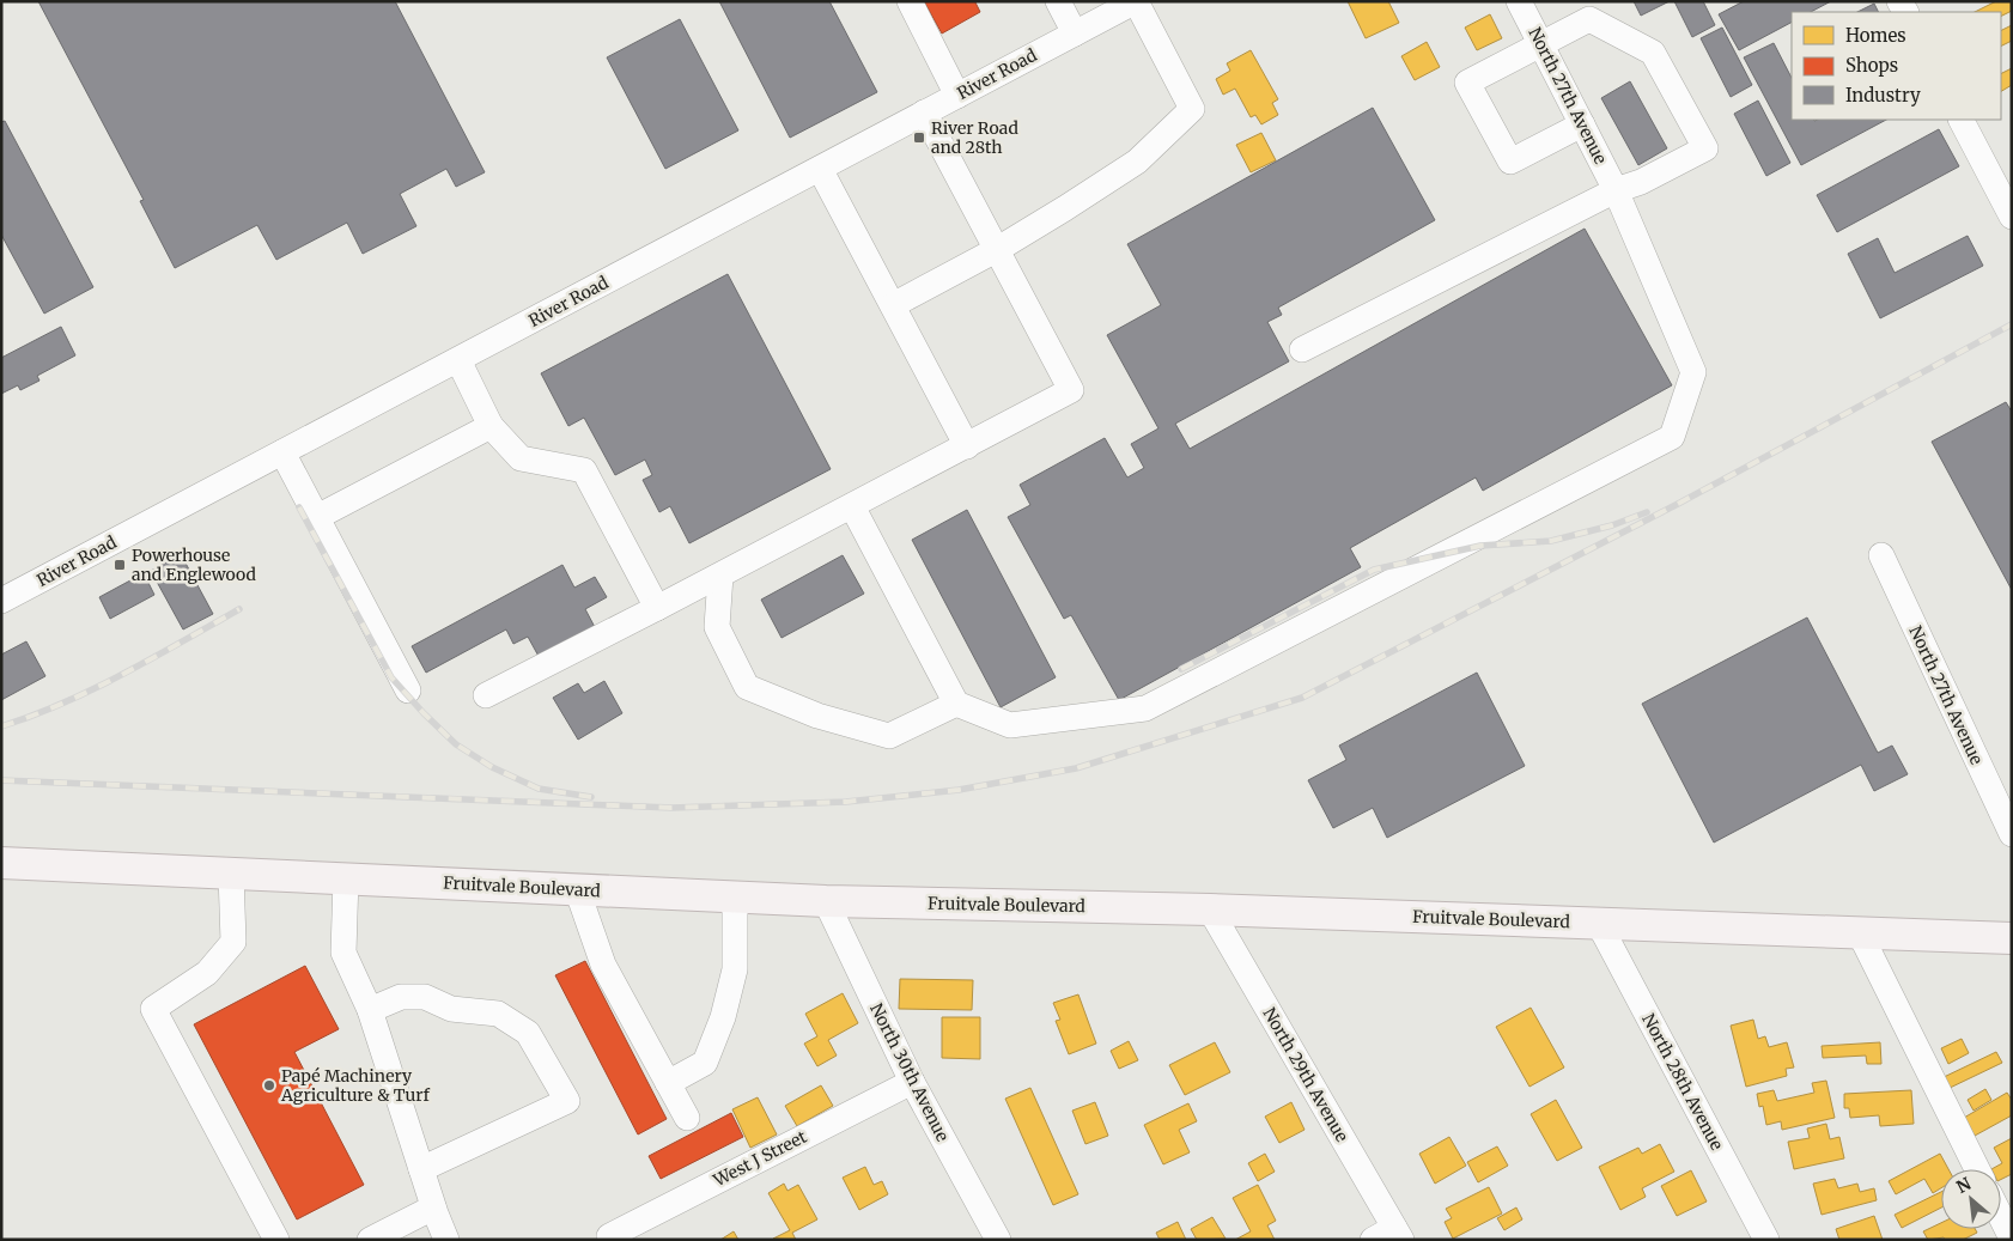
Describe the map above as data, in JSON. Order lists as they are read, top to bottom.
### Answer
{
  "streets": {
    "main road": ["Fruitvale Boulevard"],
    "street": [
      "River Road",
      "North 27th Avenue",
      "North 30th Avenue",
      "North 29th Avenue",
      "North 28th Avenue",
      "West J Street"
    ]
  },
  "crossings": [
    ["Fruitvale Boulevard", "North 30th Avenue"],
    ["Fruitvale Boulevard", "North 29th Avenue"],
    ["Fruitvale Boulevard", "North 28th Avenue"],
    ["North 30th Avenue", "West J Street"]
  ],
  "places": {
    "transit": ["River Road and 28th", "Powerhouse and Englewood"],
    "other": ["Papé Machinery Agriculture & Turf"]
  },
  "legend": ["Homes", "Shops", "Industry"],
  "north": "top left"
}
